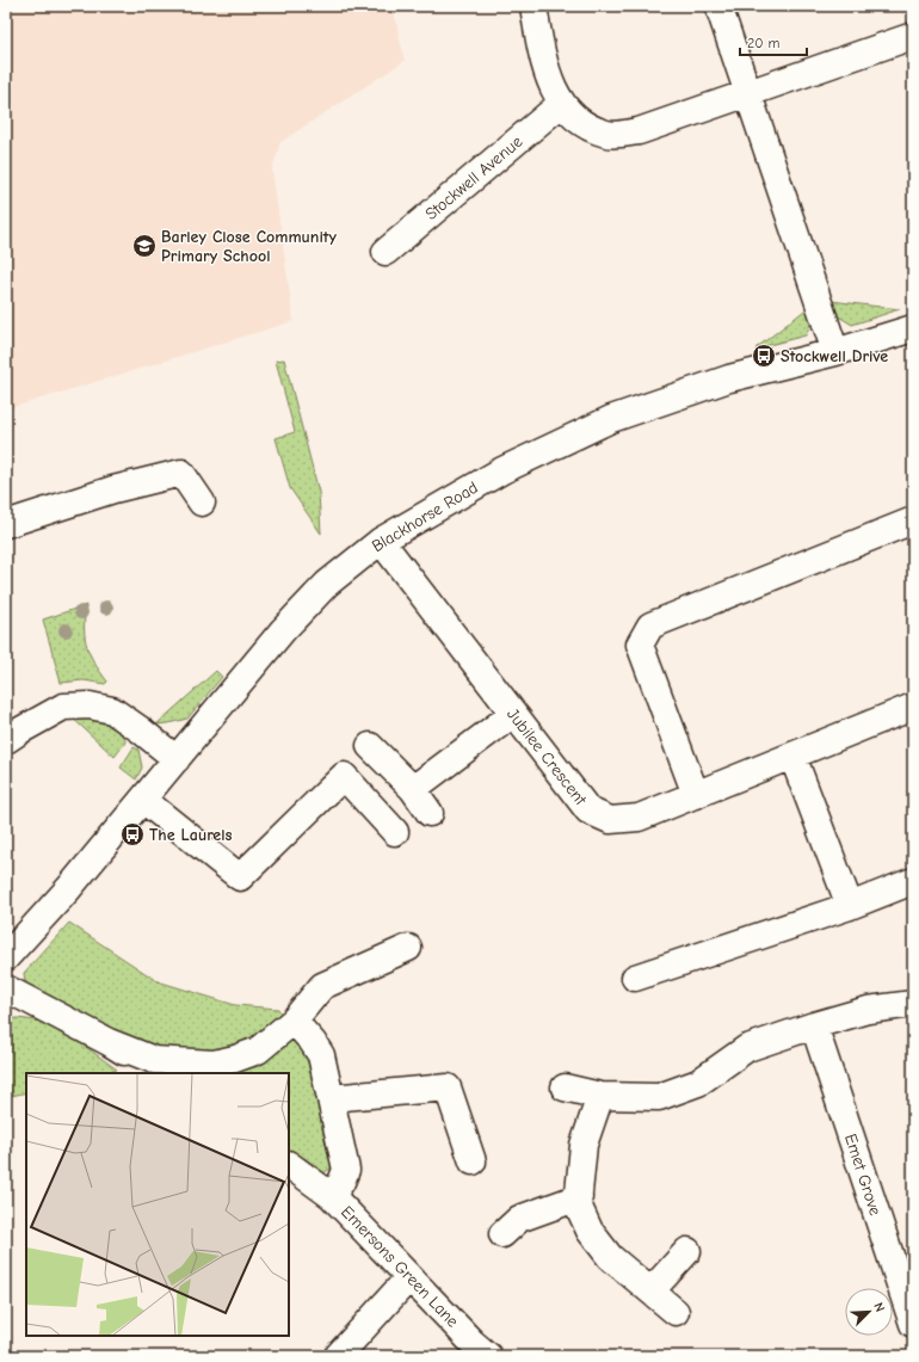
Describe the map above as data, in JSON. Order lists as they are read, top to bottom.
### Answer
{
  "streets": {
    "street": [
      "Stockwell Avenue",
      "Blackhorse Road",
      "Jubilee Crescent",
      "Emet Grove",
      "Emersons Green Lane"
    ]
  },
  "crossings": [
    ["Blackhorse Road", "Jubilee Crescent"]
  ],
  "places": {
    "school or university": ["Barley Close Community Primary School"],
    "bus stop": ["Stockwell Drive", "The Laurels"]
  },
  "scale_bar": "20 m",
  "north": "top right"
}
